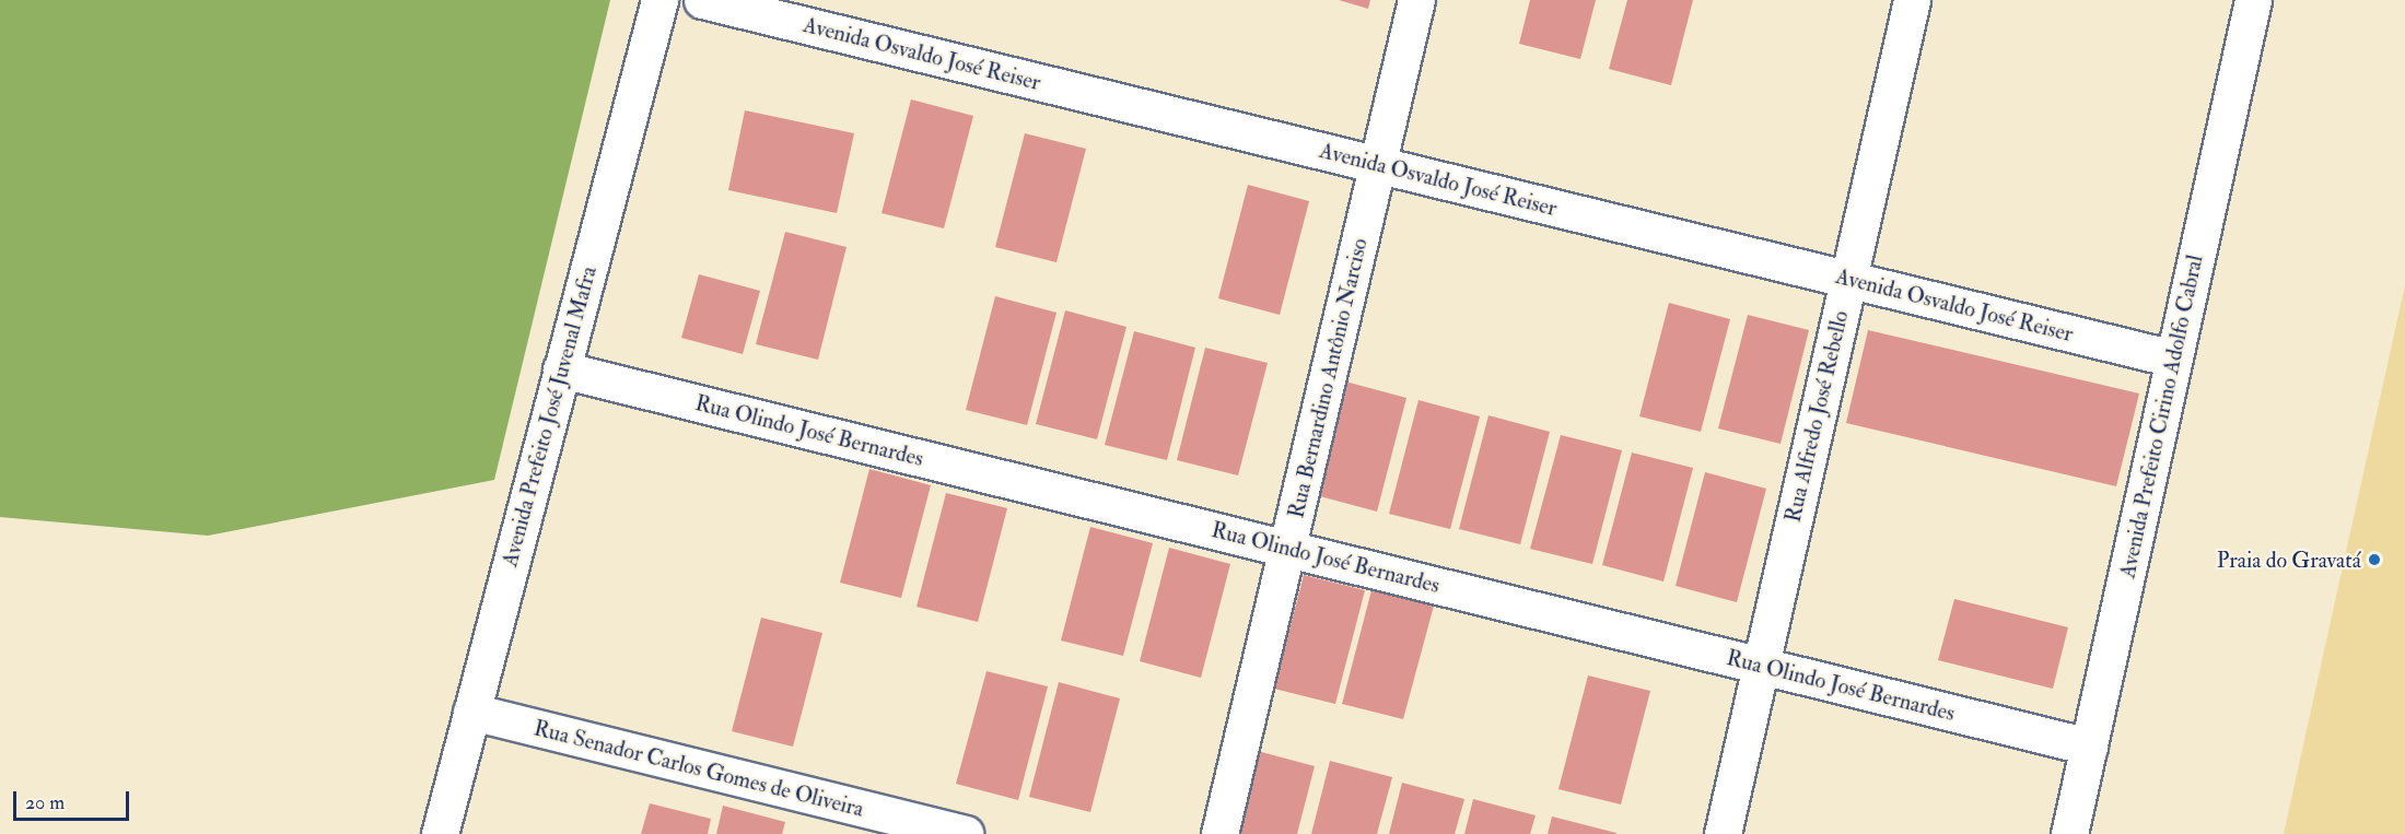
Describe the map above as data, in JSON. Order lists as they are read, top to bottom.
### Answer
{
  "streets": {
    "street": [
      "Avenida Osvaldo José Reiser",
      "Rua Bernardino Antônio Narciso",
      "Avenida Prefeito José Juvenal Mafra",
      "Rua Alfredo José Rebello",
      "Avenida Prefeito Cirino Adolfo Cabral",
      "Rua Olindo José Bernardes",
      "Rua Senador Carlos Gomes de Oliveira"
    ]
  },
  "crossings": [
    ["Avenida Osvaldo José Reiser", "Rua Bernardino Antônio Narciso"],
    ["Avenida Osvaldo José Reiser", "Rua Alfredo José Rebello"],
    ["Avenida Osvaldo José Reiser", "Avenida Prefeito Cirino Adolfo Cabral"],
    ["Rua Bernardino Antônio Narciso", "Rua Olindo José Bernardes"],
    ["Avenida Prefeito José Juvenal Mafra", "Rua Olindo José Bernardes"],
    ["Avenida Prefeito José Juvenal Mafra", "Rua Senador Carlos Gomes de Oliveira"],
    ["Rua Alfredo José Rebello", "Rua Olindo José Bernardes"],
    ["Avenida Prefeito Cirino Adolfo Cabral", "Rua Olindo José Bernardes"]
  ],
  "places": ["Praia do Gravatá"],
  "scale_bar": "20 m"
}
